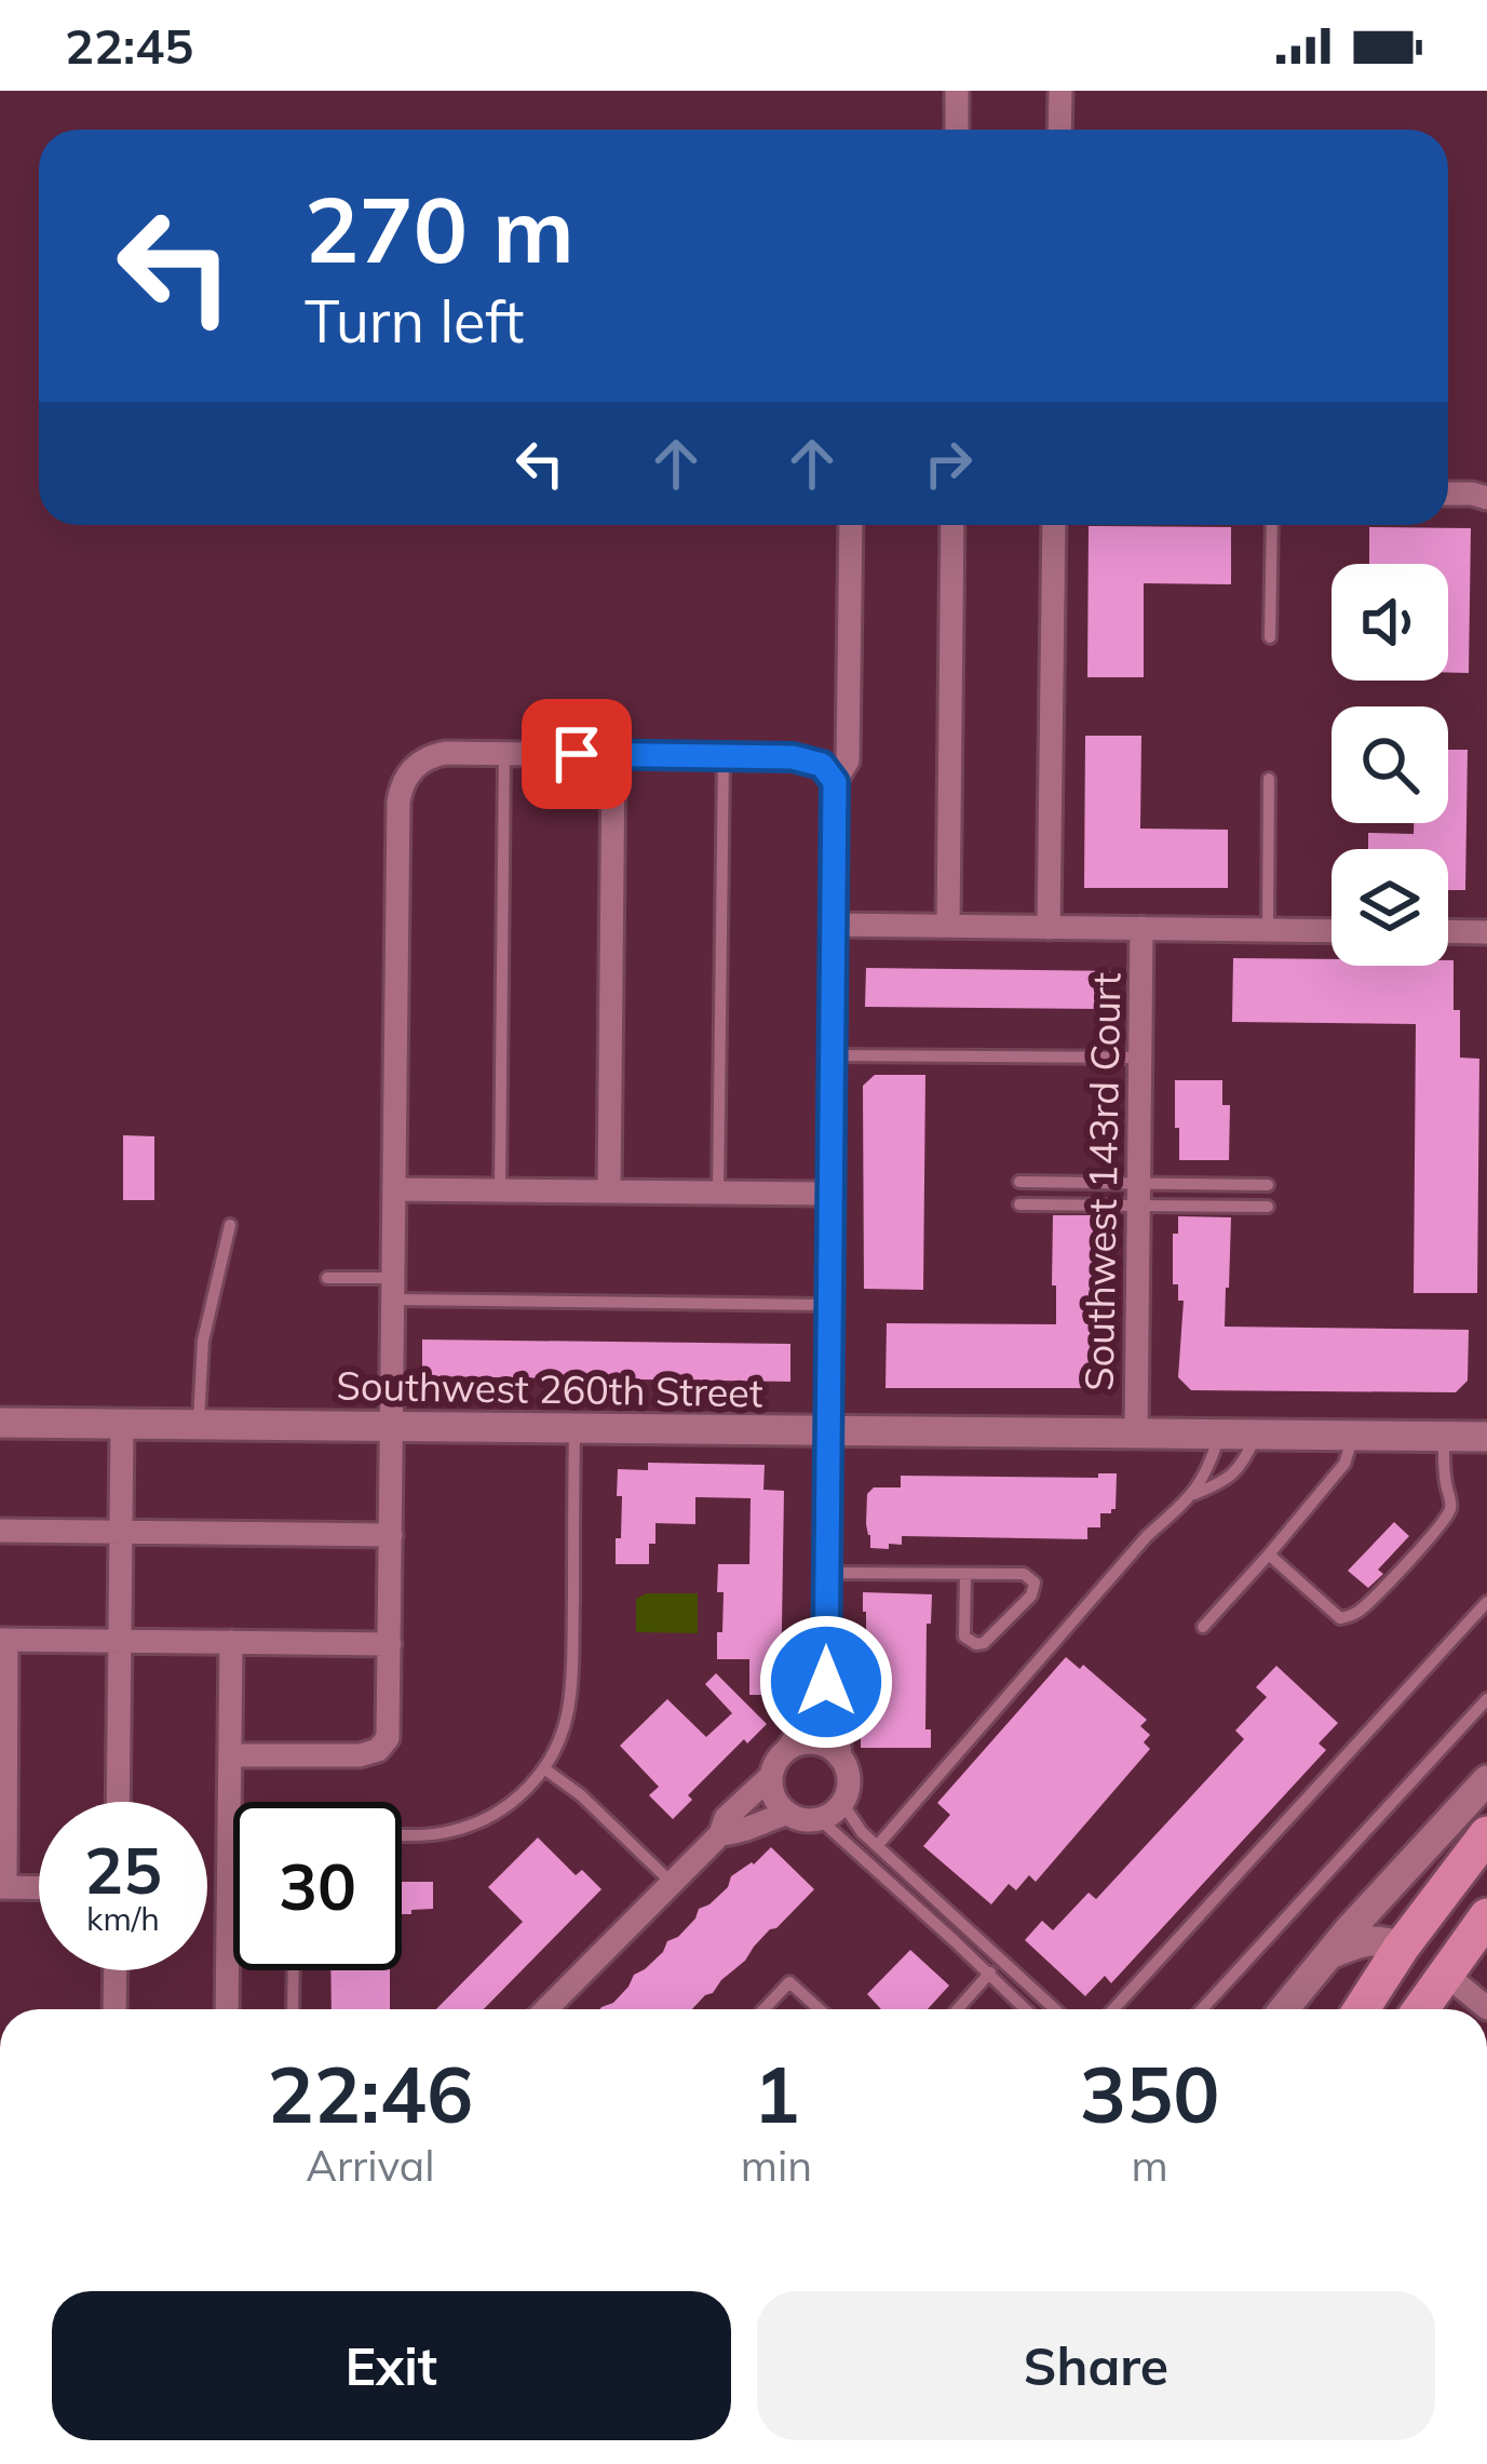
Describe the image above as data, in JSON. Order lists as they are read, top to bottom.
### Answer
{
  "streets": {
    "street": ["Southwest 143rd Court", "Southwest 260th Street"]
  },
  "crossings": [
    ["Southwest 143rd Court", "Southwest 260th Street"]
  ],
  "page": {
    "status": "22:45",
    "turn": ["270 m", "Turn left"],
    "speed": "25 km/h",
    "limit": "30",
    "eta": [
      "22:46",
      "Arrival",
      "1",
      "min",
      "350",
      "m"
    ],
    "buttons": ["Exit", "Share"]
  }
}
